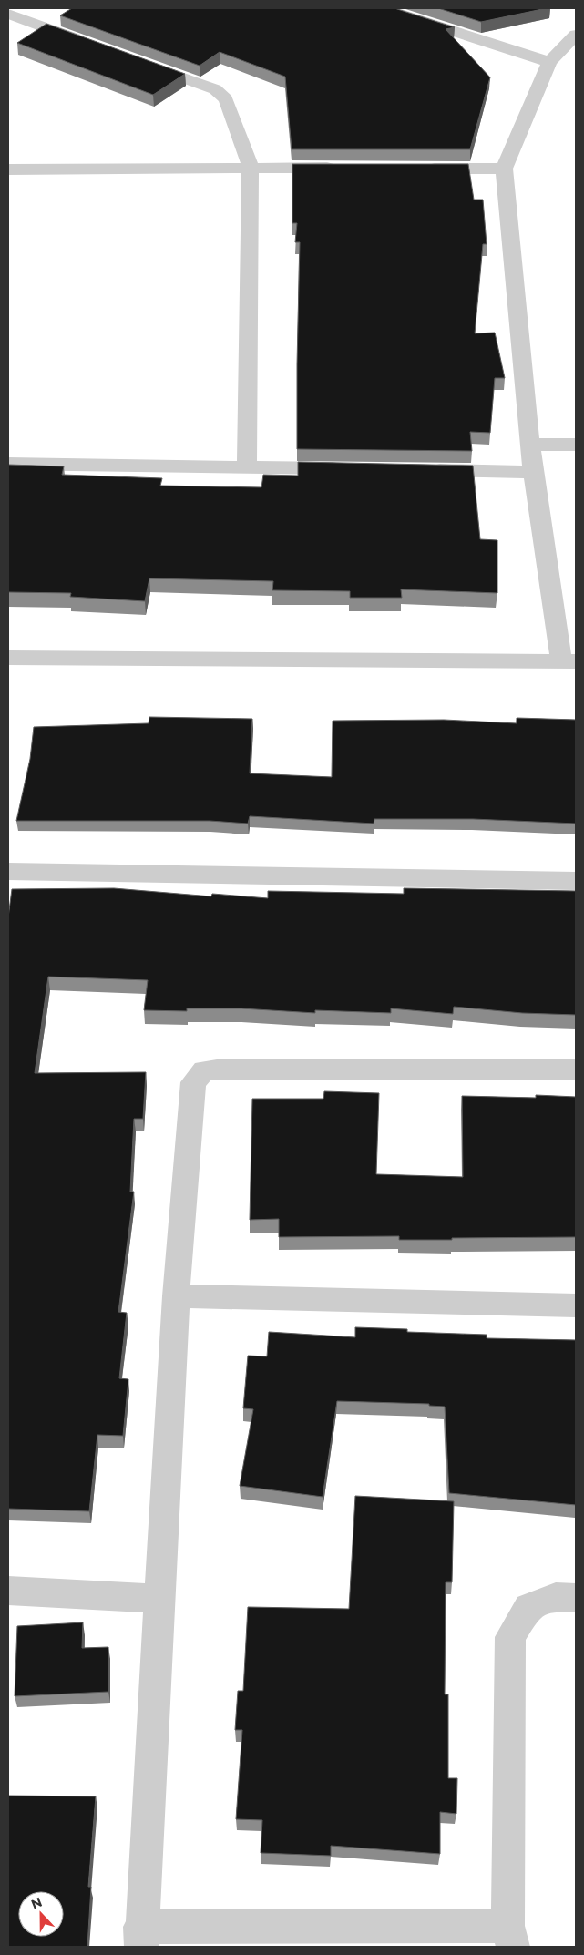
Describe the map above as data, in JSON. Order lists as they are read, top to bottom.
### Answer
{
  "north": "top"
}
